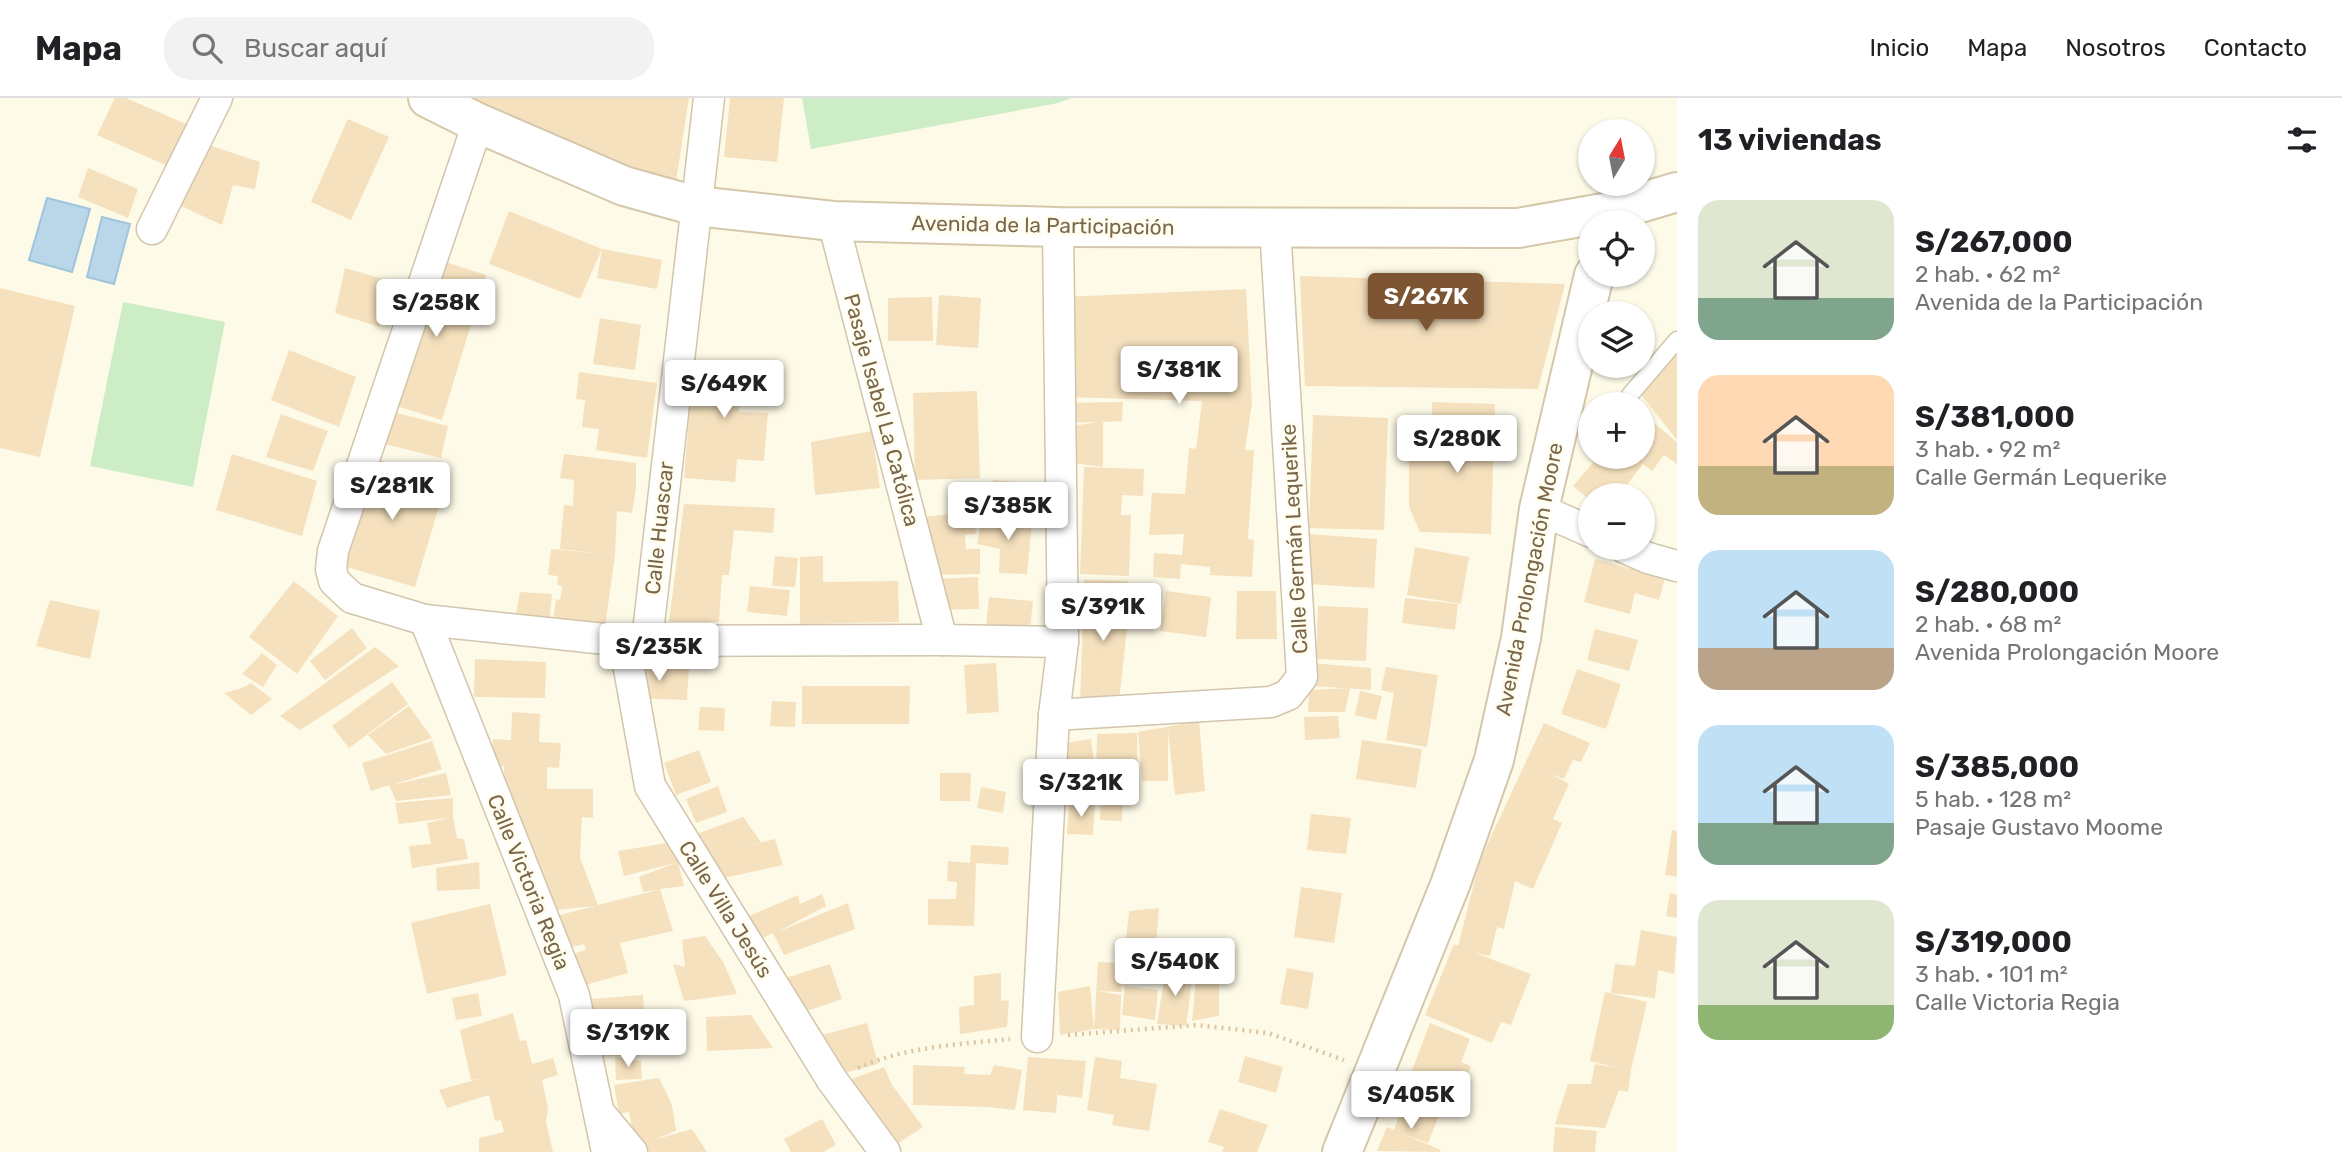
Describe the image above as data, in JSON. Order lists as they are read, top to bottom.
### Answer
{
  "streets": {
    "main road": ["Avenida de la Participación", "Avenida Prolongación Moore"],
    "street": [
      "Pasaje Isabel La Católica",
      "Calle Huascar",
      "Calle Germán Lequerike",
      "Calle Victoria Regia",
      "Calle Villa Jesús"
    ]
  },
  "crossings": [
    ["Avenida de la Participación", "Pasaje Isabel La Católica"],
    ["Avenida de la Participación", "Calle Huascar"],
    ["Avenida de la Participación", "Calle Germán Lequerike"],
    ["Calle Huascar", "Calle Villa Jesús"]
  ],
  "north": "top",
  "page": {
    "header": "Mapa",
    "search": "Buscar aquí",
    "nav": [
      "Inicio",
      "Mapa",
      "Nosotros",
      "Contacto"
    ],
    "heading": "13 viviendas",
    "map_buttons": ["+", "−"],
    "list": [
      {
        "name": "S/267,000",
        "note": "2 hab. · 62 m² · Avenida de la Participación"
      },
      {
        "name": "S/381,000",
        "note": "3 hab. · 92 m² · Calle Germán Lequerike"
      },
      {
        "name": "S/280,000",
        "note": "2 hab. · 68 m² · Avenida Prolongación Moore"
      },
      {
        "name": "S/385,000",
        "note": "5 hab. · 128 m² · Pasaje Gustavo Moome"
      },
      {
        "name": "S/319,000",
        "note": "3 hab. · 101 m² · Calle Victoria Regia"
      }
    ],
    "price": [
      "S/267K",
      "S/258K",
      "S/381K",
      "S/649K",
      "S/280K",
      "S/281K",
      "S/385K",
      "S/391K",
      "S/235K",
      "S/321K",
      "S/540K",
      "S/319K",
      "S/405K"
    ]
  }
}
